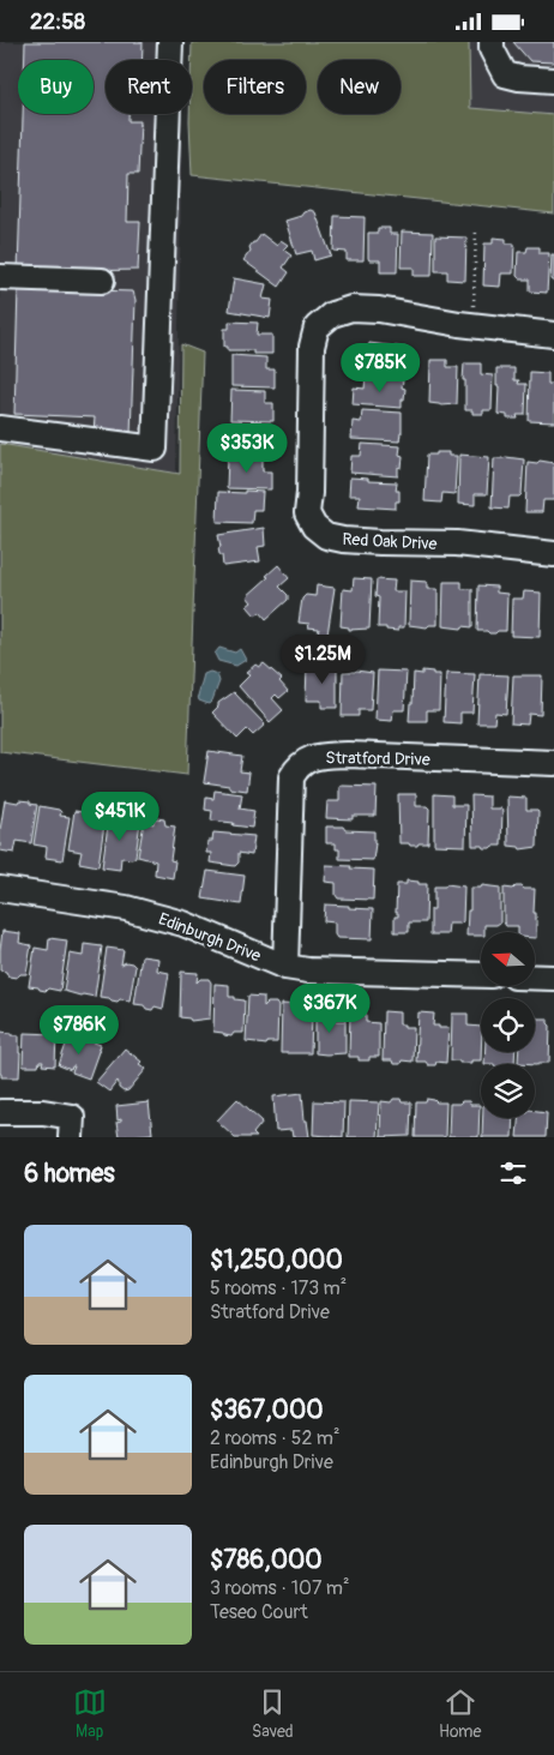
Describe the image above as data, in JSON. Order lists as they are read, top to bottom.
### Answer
{
  "streets": {
    "street": ["Red Oak Drive", "Stratford Drive", "Edinburgh Drive"]
  },
  "crossings": [
    ["Stratford Drive", "Edinburgh Drive"]
  ],
  "north": "left",
  "page": {
    "status": "22:58",
    "chip": [
      "Buy",
      "Rent",
      "Filters",
      "New"
    ],
    "price": [
      "$785K",
      "$353K",
      "$1.25M",
      "$451K",
      "$367K",
      "$786K"
    ],
    "heading": "6 homes",
    "list": [
      {
        "name": "$1,250,000",
        "note": "5 rooms · 173 m² · Stratford Drive"
      },
      {
        "name": "$367,000",
        "note": "2 rooms · 52 m² · Edinburgh Drive"
      },
      {
        "name": "$786,000",
        "note": "3 rooms · 107 m² · Teseo Court"
      }
    ],
    "tabs": ["Map", "Saved", "Home"]
  }
}
